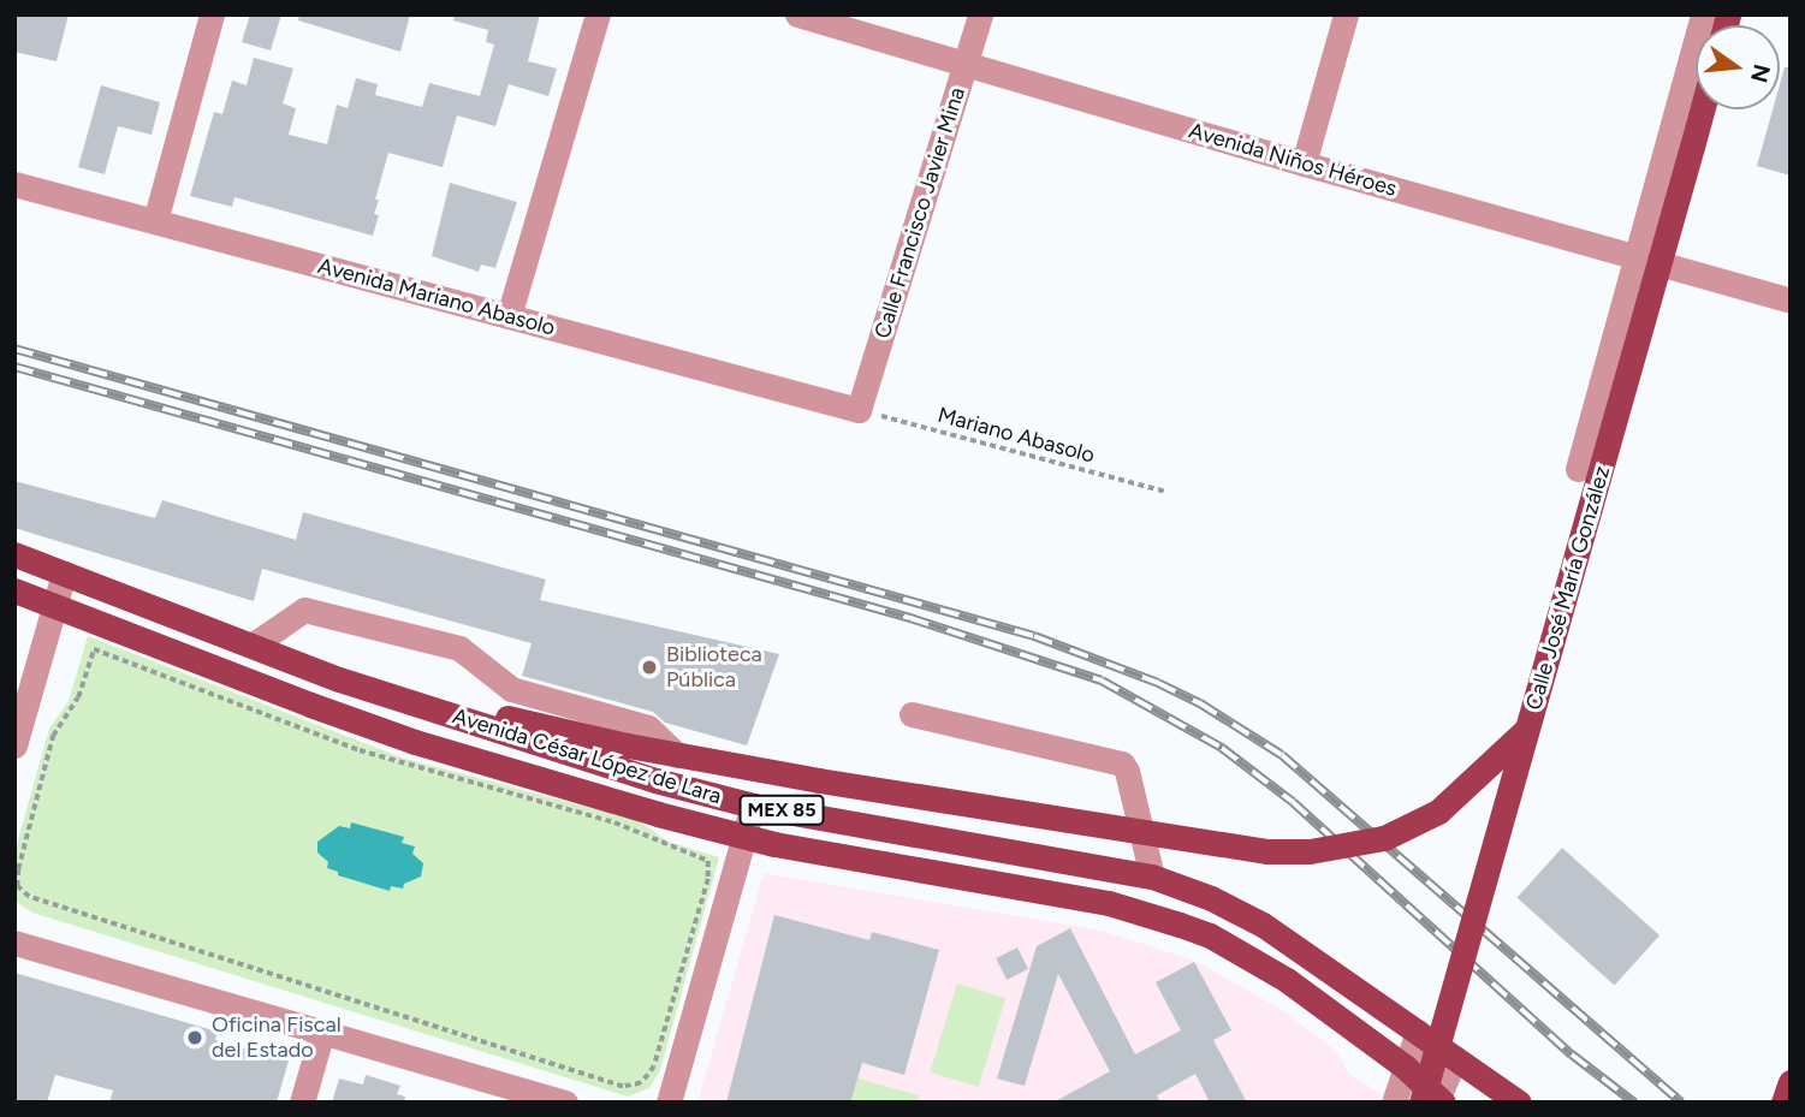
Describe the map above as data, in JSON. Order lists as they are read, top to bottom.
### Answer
{
  "streets": {
    "main road": ["Calle José María González", "Avenida César López de Lara", "MEX 85"],
    "street": ["Avenida Niños Héroes", "Calle Francisco Javier Mina", "Avenida Mariano Abasolo"],
    "path": ["Mariano Abasolo"]
  },
  "crossings": [
    ["Avenida Niños Héroes", "Calle Francisco Javier Mina"],
    ["Calle Francisco Javier Mina", "Avenida Mariano Abasolo"],
    ["Calle Francisco Javier Mina", "Mariano Abasolo"],
    ["Avenida Mariano Abasolo", "Mariano Abasolo"],
    ["Calle José María González", "Avenida César López de Lara"]
  ],
  "places": ["Biblioteca Pública", "Oficina Fiscal del Estado"],
  "north": "right"
}
